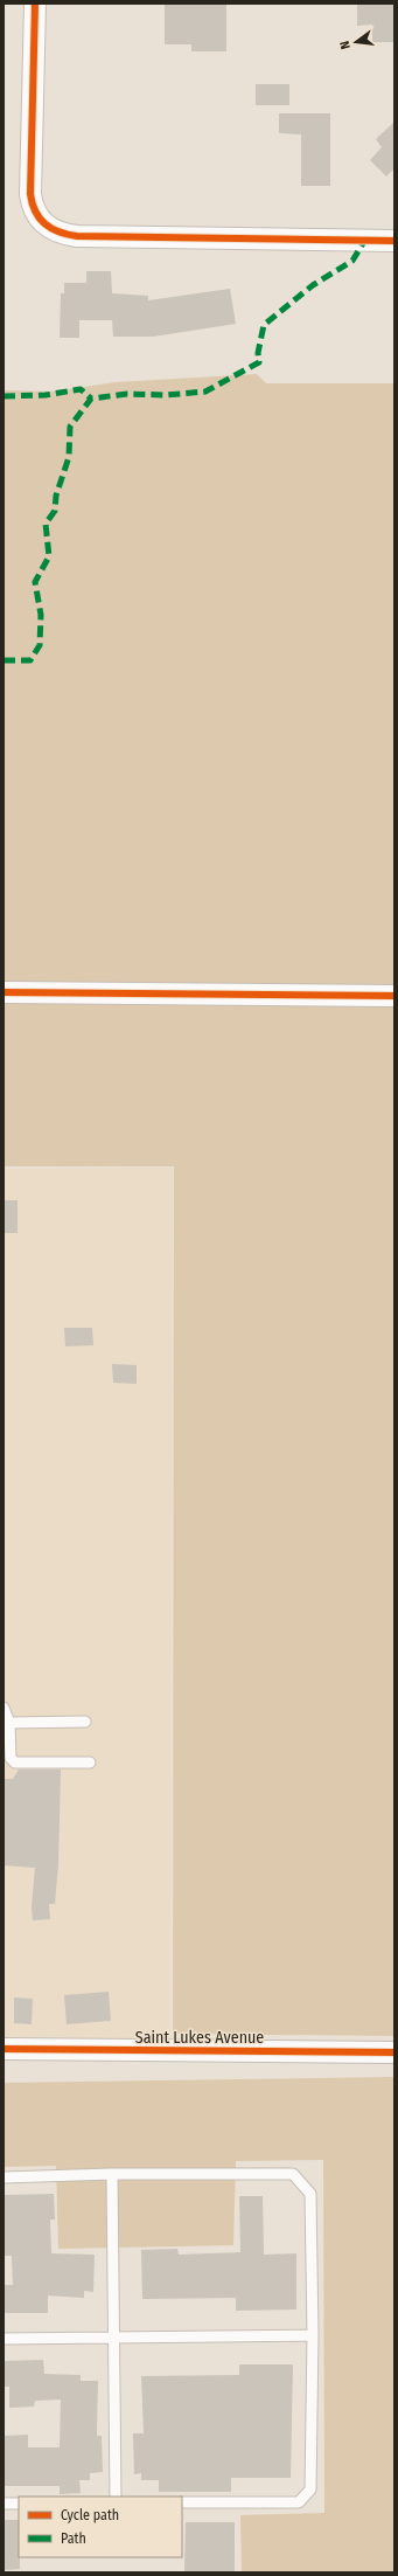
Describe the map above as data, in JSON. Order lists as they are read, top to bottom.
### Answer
{
  "streets": {
    "street": ["Saint Lukes Avenue"]
  },
  "legend": ["Cycle path", "Path"],
  "north": "left"
}
